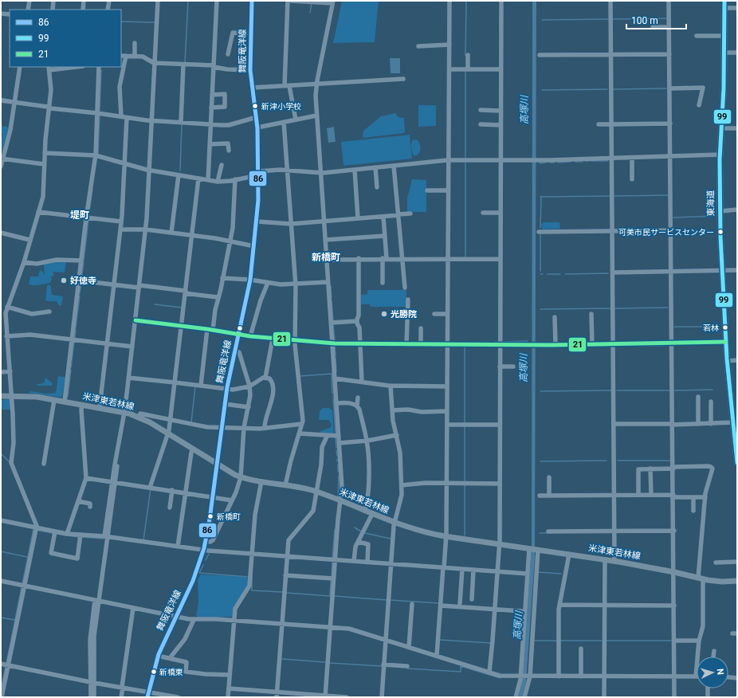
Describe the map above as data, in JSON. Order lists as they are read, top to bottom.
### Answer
{
  "streets": {
    "highway": ["東海道"],
    "main road": ["舞阪竜洋線", "米津東若林線"]
  },
  "crossings": [
    ["舞阪竜洋線", "米津東若林線"]
  ],
  "districts": ["堤町", "新橋町"],
  "water": ["高塚川"],
  "places": [
    "新津小学校",
    "可美市民サービスセンター",
    "好徳寺",
    "光勝院",
    "若林",
    "新橋町",
    "新橋東"
  ],
  "lines": ["transit line 86", "transit line 99", "transit line 21"],
  "legend": ["86", "99", "21"],
  "scale_bar": "100 m",
  "north": "right"
}
